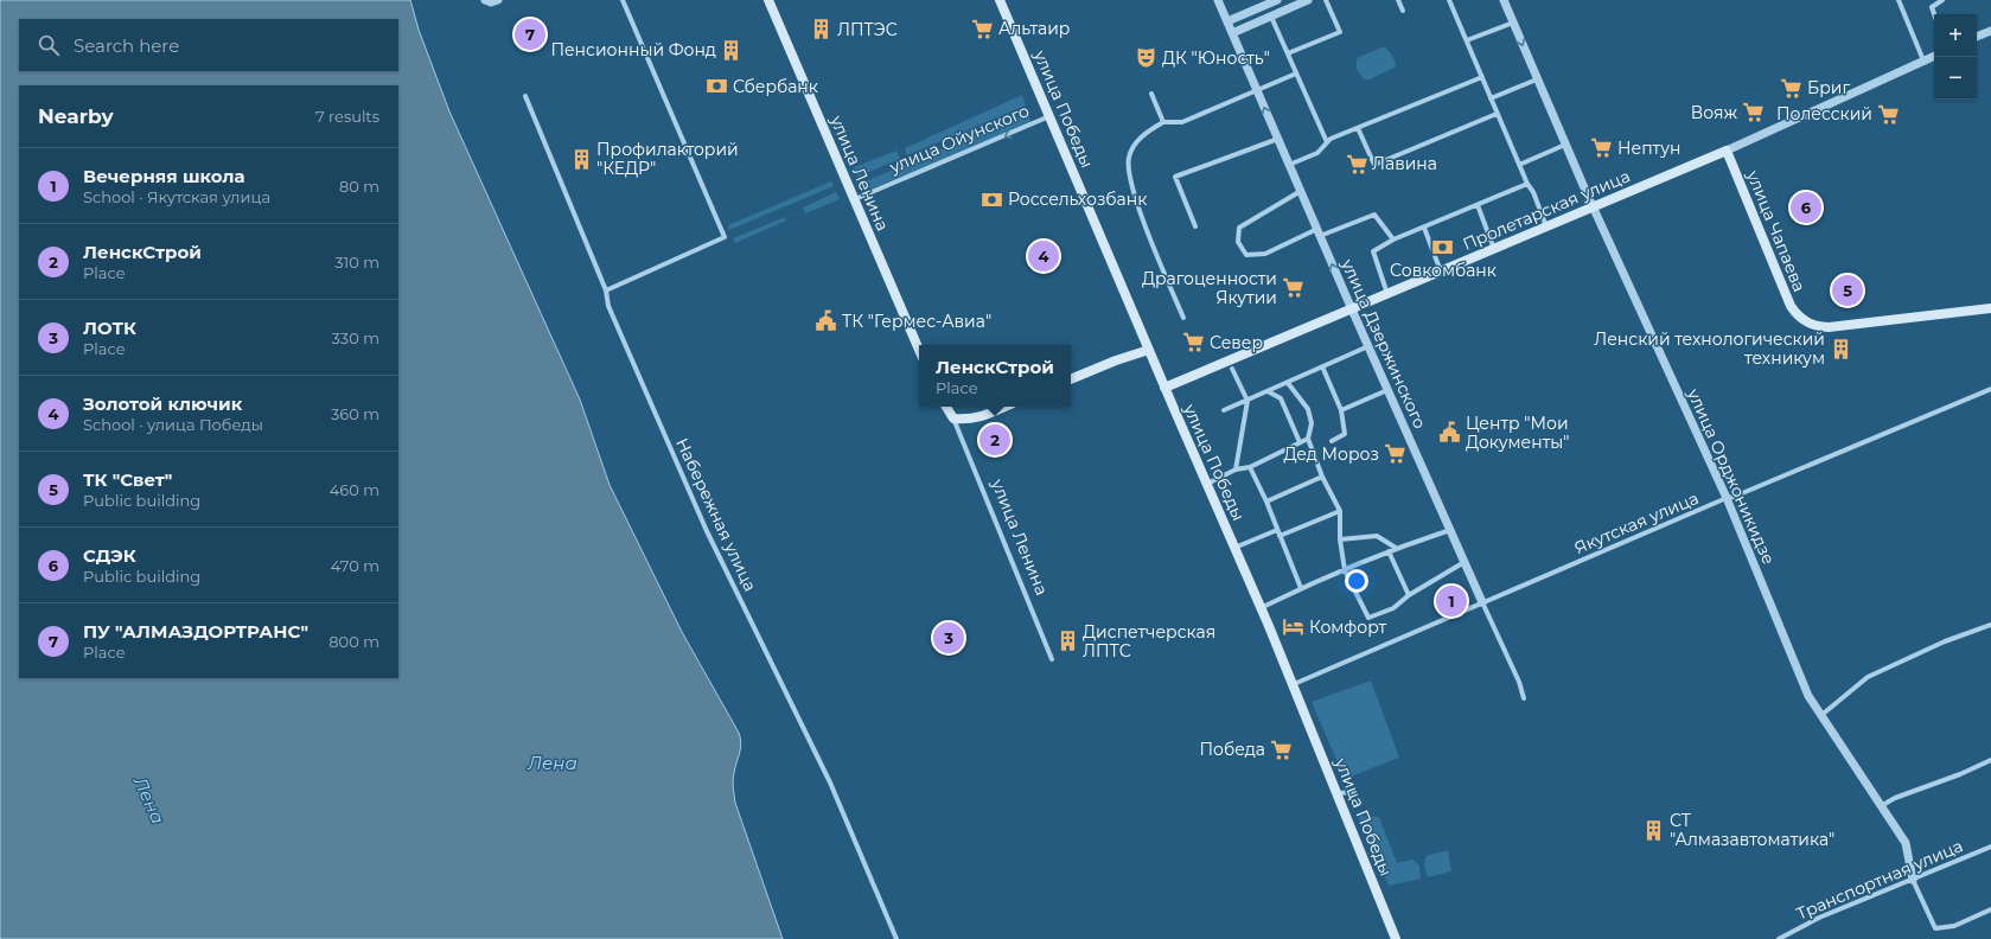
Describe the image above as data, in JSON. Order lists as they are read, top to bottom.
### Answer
{
  "streets": {
    "main road": [
      "улица Победы",
      "улица Ленина",
      "Пролетарская улица",
      "улица Чапаева"
    ],
    "street": [
      "улица Ойунского",
      "улица Дзержинского",
      "улица Орджоникидзе",
      "Набережная улица",
      "Якутская улица",
      "Транспортная улица"
    ]
  },
  "crossings": [
    ["улица Победы", "улица Ойунского"],
    ["улица Победы", "Пролетарская улица"],
    ["улица Победы", "Якутская улица"],
    ["улица Ойунского", "улица Ленина"],
    ["Пролетарская улица", "улица Чапаева"],
    ["Пролетарская улица", "улица Дзержинского"],
    ["Пролетарская улица", "улица Орджоникидзе"],
    ["улица Дзержинского", "Якутская улица"],
    ["улица Орджоникидзе", "Якутская улица"],
    ["улица Орджоникидзе", "Транспортная улица"]
  ],
  "one_way": ["улица Ойунского"],
  "water": ["Лена"],
  "places": {
    "supermarket": [
      "Альтаир",
      "Бриг",
      "Вояж",
      "Полесский",
      "Нептун",
      "Лавина",
      "Драгоценности Якутии",
      "Север",
      "Дед Мороз",
      "Победа"
    ],
    "building": [
      "ЛПТЭС",
      "Пенсионный Фонд",
      "Профилакторий \"КЕДР\"",
      "Ленский технологический техникум",
      "Диспетчерская ЛПТС",
      "СТ \"Алмазавтоматика\""
    ],
    "theatre": ["ДК \"Юность\""],
    "bank": ["Сбербанк", "Россельхозбанк", "Совкомбанк"],
    "public building": ["ТК \"Гермес-Авиа\"", "Центр \"Мои Документы\""],
    "hotel": ["Комфорт"]
  },
  "page": {
    "map_buttons": ["+", "−"],
    "pins": [
      "7",
      "6",
      "4",
      "5",
      "2",
      "1",
      "3"
    ],
    "search": "Search here",
    "heading": ["Nearby", "7 results"],
    "list": [
      {
        "mark": "1",
        "name": "Вечерняя школа",
        "note": "School · Якутская улица",
        "value": "80 m"
      },
      {
        "mark": "2",
        "name": "ЛенскСтрой",
        "note": "Place",
        "value": "310 m"
      },
      {
        "mark": "3",
        "name": "ЛОТК",
        "note": "Place",
        "value": "330 m"
      },
      {
        "mark": "4",
        "name": "Золотой ключик",
        "note": "School · улица Победы",
        "value": "360 m"
      },
      {
        "mark": "5",
        "name": "ТК \"Свет\"",
        "note": "Public building",
        "value": "460 m"
      },
      {
        "mark": "6",
        "name": "СДЭК",
        "note": "Public building",
        "value": "470 m"
      },
      {
        "mark": "7",
        "name": "ПУ \"АЛМАЗДОРТРАНС\"",
        "note": "Place",
        "value": "800 m"
      }
    ],
    "popup": ["ЛенскСтрой", "Place"]
  }
}
